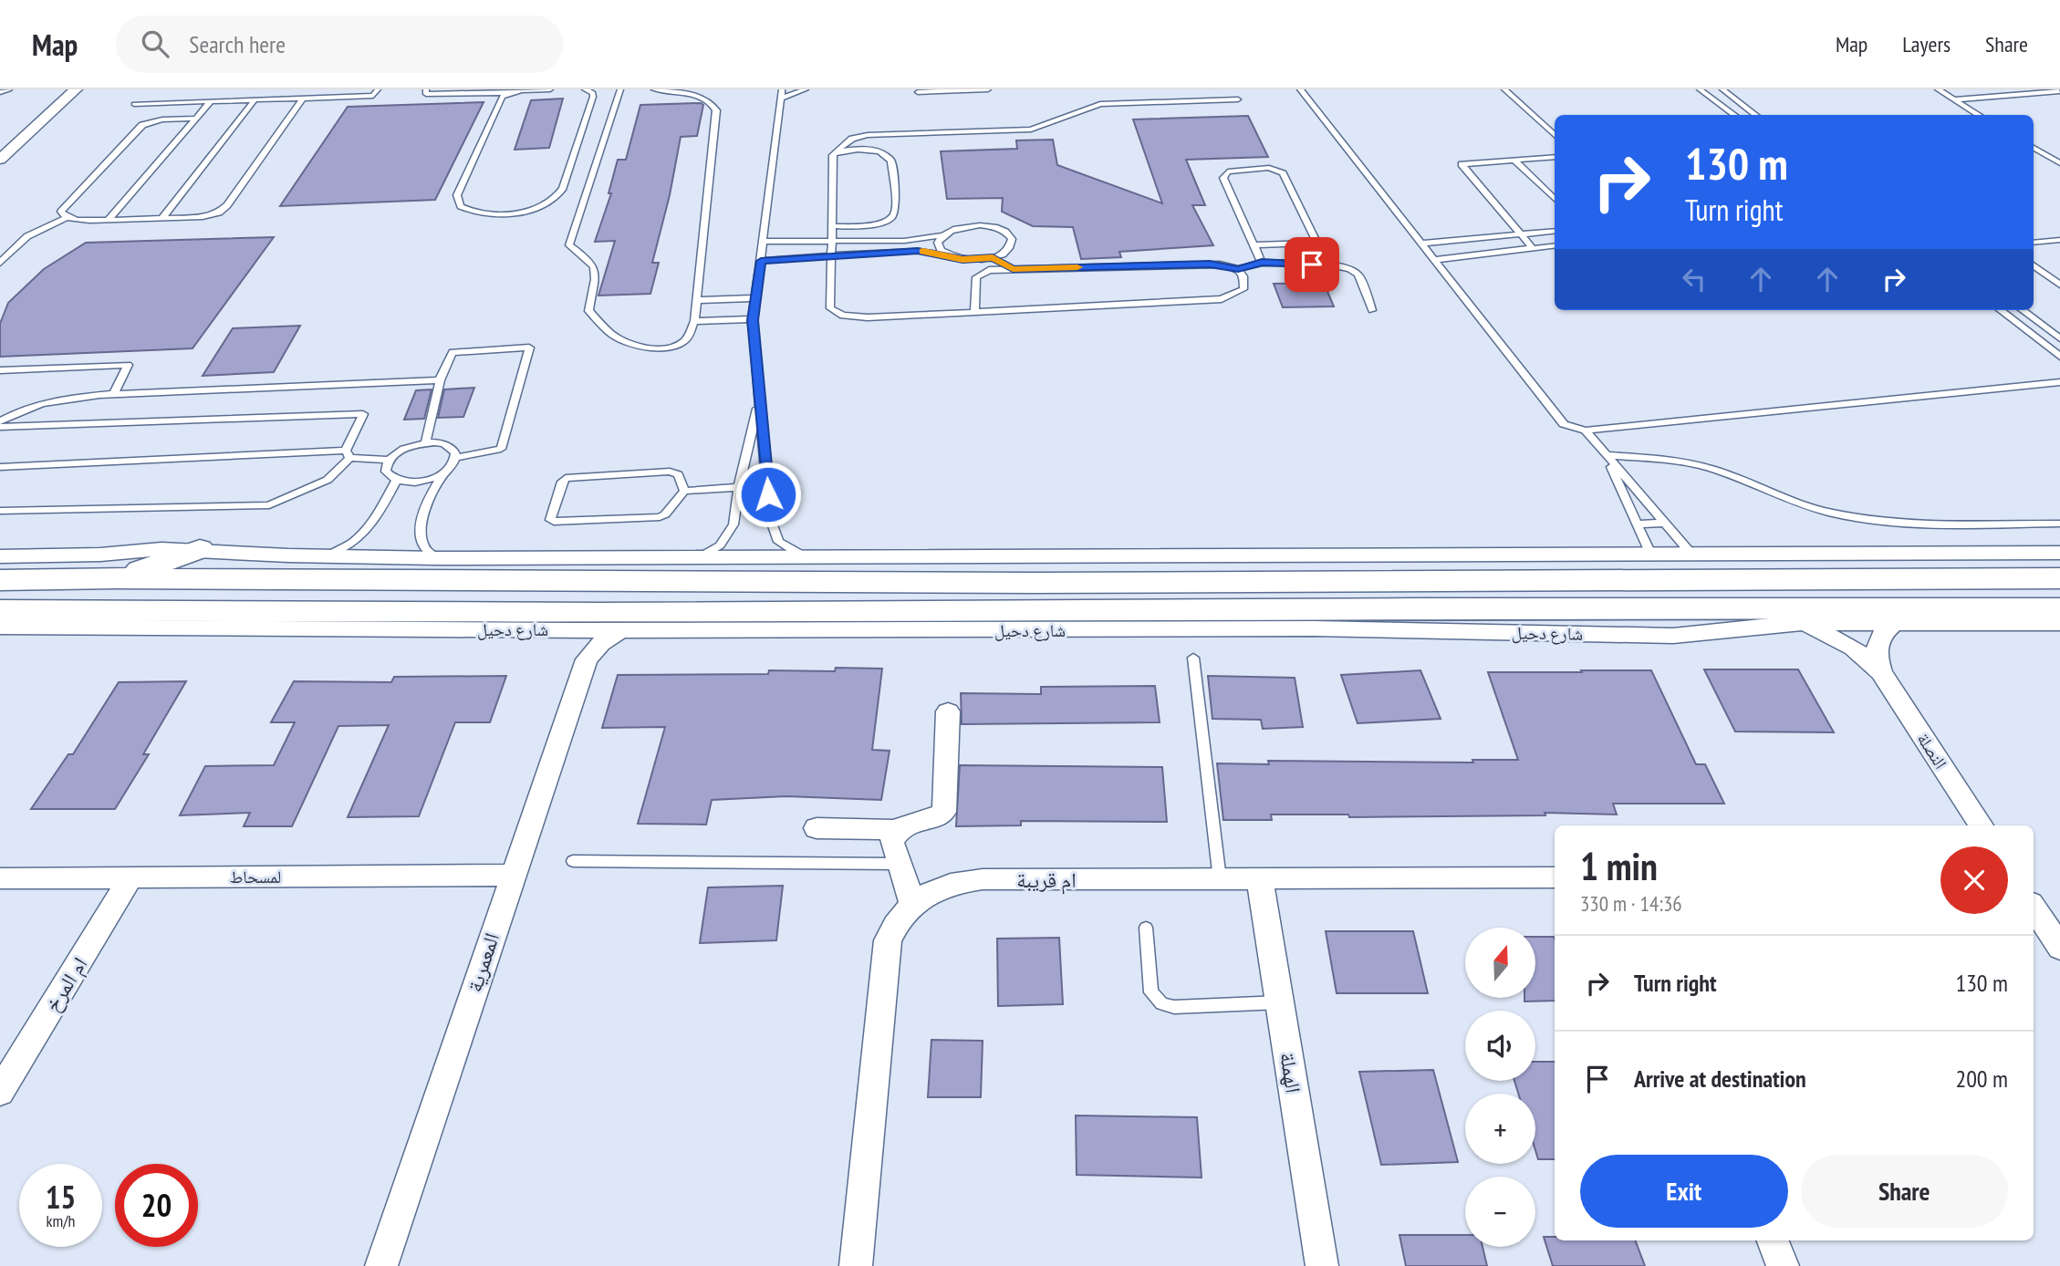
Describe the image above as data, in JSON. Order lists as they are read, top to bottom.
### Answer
{
  "streets": {
    "main road": ["شارع دحيل"],
    "street": [
      "النصلة",
      "لمسحاط",
      "ام قريبة",
      "المعمرية",
      "ام المرخ",
      "الهملة"
    ]
  },
  "crossings": [
    ["شارع دحيل", "النصلة"],
    ["شارع دحيل", "المعمرية"],
    ["لمسحاط", "المعمرية"],
    ["لمسحاط", "ام المرخ"],
    ["ام قريبة", "الهملة"]
  ],
  "north": "top",
  "page": {
    "header": "Map",
    "search": "Search here",
    "nav": ["Map", "Layers", "Share"],
    "turn": ["130 m", "Turn right"],
    "heading": ["1 min", "330 m · 14:36"],
    "map_buttons": ["+", "−"],
    "list": [
      {
        "name": "Turn right",
        "value": "130 m"
      },
      {
        "name": "Arrive at destination",
        "value": "200 m"
      }
    ],
    "buttons": ["Exit", "Share"],
    "speed": "15 km/h",
    "limit": "20"
  }
}
